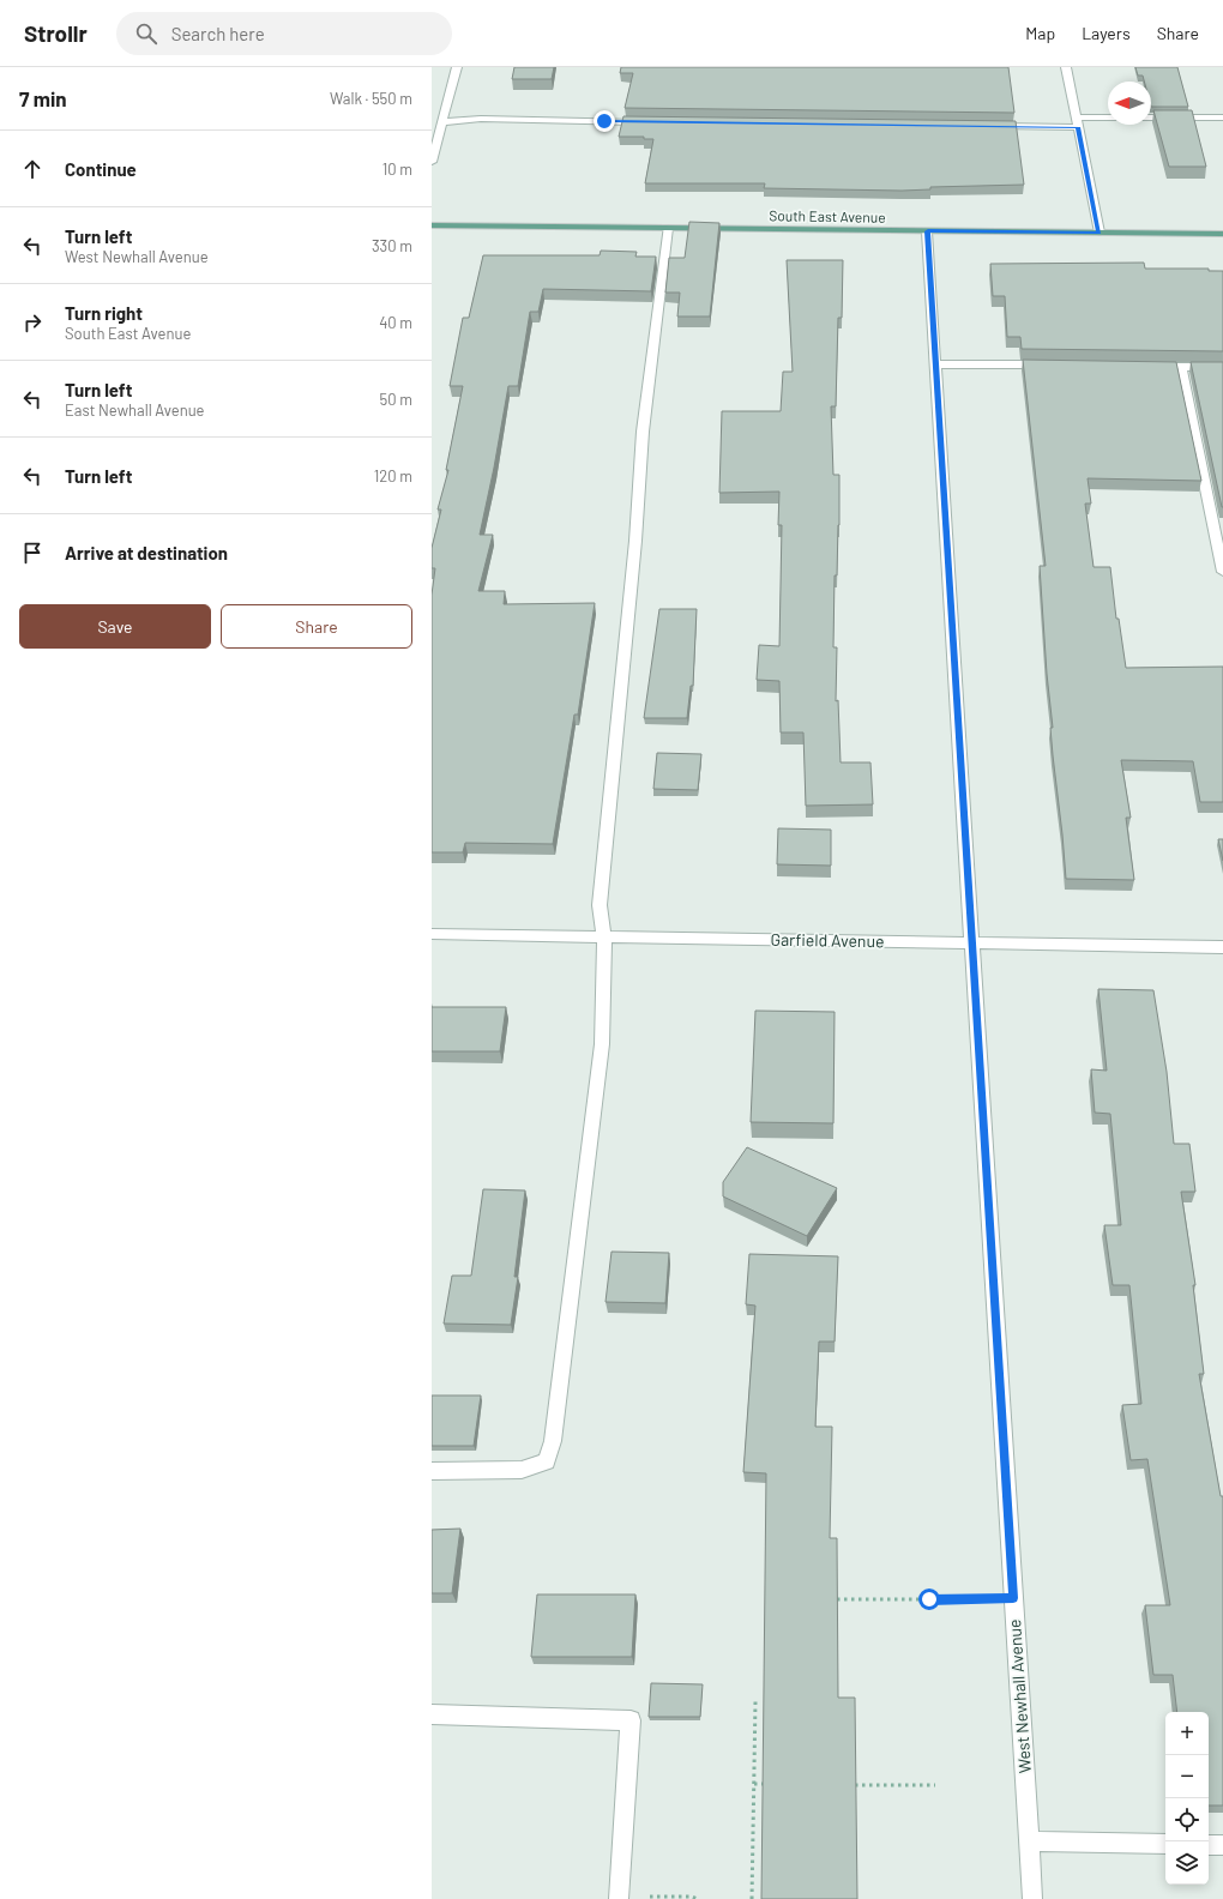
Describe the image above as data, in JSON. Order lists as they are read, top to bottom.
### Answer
{
  "streets": {
    "main road": ["South East Avenue"],
    "street": ["Garfield Avenue", "West Newhall Avenue"]
  },
  "crossings": [
    ["South East Avenue", "West Newhall Avenue"],
    ["Garfield Avenue", "West Newhall Avenue"]
  ],
  "north": "left",
  "page": {
    "header": "Strollr",
    "search": "Search here",
    "nav": ["Map", "Layers", "Share"],
    "heading": ["7 min", "Walk · 550 m"],
    "list": [
      ["Continue", "10 m"],
      ["Turn left", "West Newhall Avenue", "330 m"],
      ["Turn right", "South East Avenue", "40 m"],
      ["Turn left", "East Newhall Avenue", "50 m"],
      ["Turn left", "120 m"],
      "Arrive at destination"
    ],
    "buttons": ["Save", "Share"],
    "map_buttons": ["+", "−"]
  }
}
